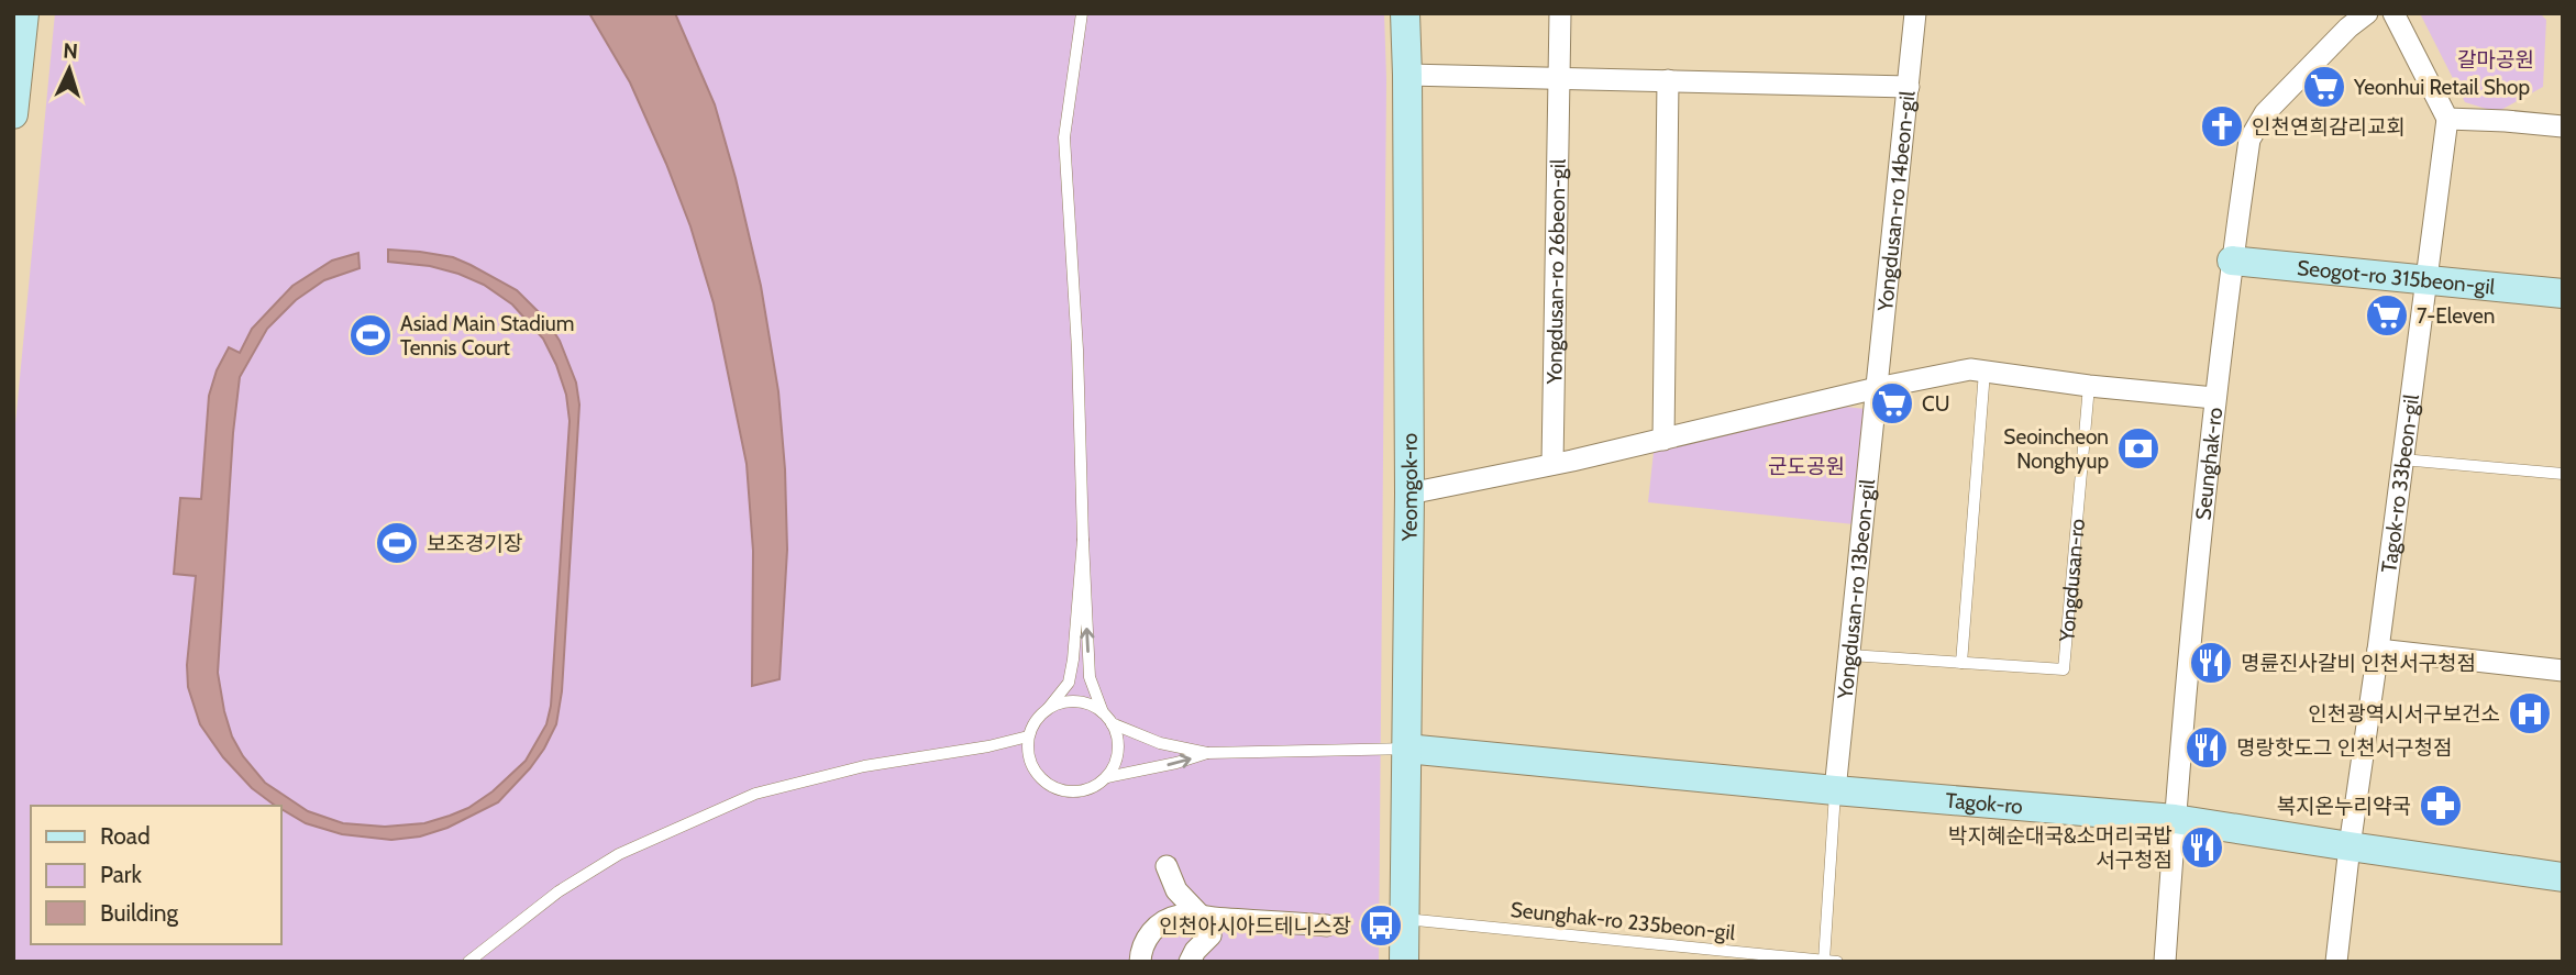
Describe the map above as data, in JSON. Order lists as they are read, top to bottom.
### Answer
{
  "streets": {
    "street": [
      "Yongdusan-ro 14beon-gil",
      "Yongdusan-ro 26beon-gil",
      "Seogot-ro 315beon-gil",
      "Seunghak-ro",
      "Tagok-ro 33beon-gil",
      "Yeomgok-ro",
      "Yongdusan-ro 13beon-gil",
      "Tagok-ro"
    ],
    "lane": ["Yongdusan-ro", "Seunghak-ro 235beon-gil"]
  },
  "crossings": [
    ["Yongdusan-ro 14beon-gil", "Yongdusan-ro 13beon-gil"],
    ["Seogot-ro 315beon-gil", "Seunghak-ro"],
    ["Seogot-ro 315beon-gil", "Tagok-ro 33beon-gil"],
    ["Seunghak-ro", "Tagok-ro"],
    ["Tagok-ro 33beon-gil", "Tagok-ro"],
    ["Yeomgok-ro", "Tagok-ro"],
    ["Yeomgok-ro", "Seunghak-ro 235beon-gil"],
    ["Yongdusan-ro", "Yongdusan-ro 13beon-gil"],
    ["Yongdusan-ro 13beon-gil", "Tagok-ro"]
  ],
  "parks": ["갈마공원", "군도공원"],
  "places": {
    "supermarket": ["Yeonhui Retail Shop", "7-Eleven", "CU"],
    "church": ["인천연희감리교회"],
    "sports": ["Asiad Main Stadium Tennis Court", "보조경기장"],
    "bank": ["Seoincheon Nonghyup"],
    "restaurant": ["명륜진사갈비 인천서구청점", "명랑핫도그 인천서구청점", "박지혜순대국&소머리국밥 서구청점"],
    "hospital": ["인천광역시서구보건소"],
    "pharmacy": ["복지온누리약국"],
    "bus stop": ["인천아시아드테니스장"]
  },
  "legend": ["Road", "Park", "Building"],
  "north": "top"
}
